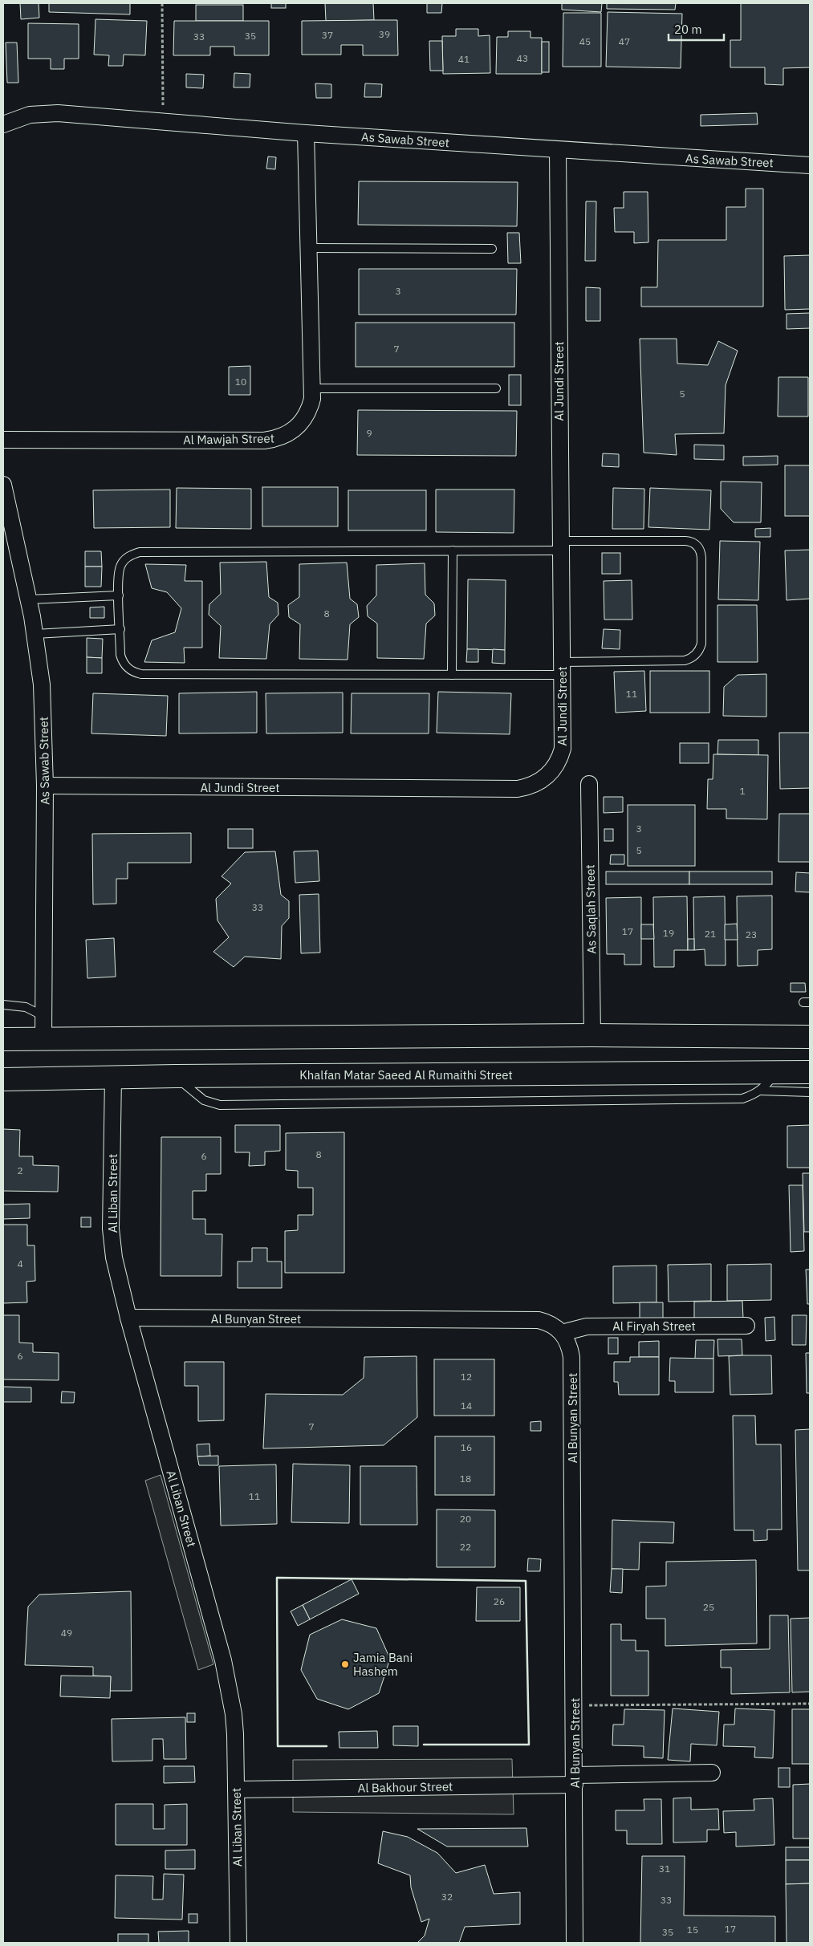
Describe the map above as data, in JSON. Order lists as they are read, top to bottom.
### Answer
{
  "streets": {
    "street": [
      "As Sawab Street",
      "Al Jundi Street",
      "Al Mawjah Street",
      "As Saqlah Street",
      "Khalfan Matar Saeed Al Rumaithi Street",
      "Al Liban Street",
      "Al Bunyan Street",
      "Al Firyah Street",
      "Al Bakhour Street"
    ]
  },
  "crossings": [
    ["As Sawab Street", "Al Jundi Street"],
    ["As Sawab Street", "Al Mawjah Street"],
    ["Khalfan Matar Saeed Al Rumaithi Street", "Al Liban Street"],
    ["Al Liban Street", "Al Bunyan Street"],
    ["Al Liban Street", "Al Bakhour Street"],
    ["Al Bunyan Street", "Al Firyah Street"],
    ["Al Bunyan Street", "Al Bakhour Street"]
  ],
  "places": ["Jamia Bani Hashem"],
  "house_numbers": [
    "39",
    "37",
    "35",
    "33",
    "45",
    "47",
    "43",
    "41",
    "3",
    "7",
    "10",
    "5",
    "9",
    "8",
    "11",
    "1",
    "3",
    "5",
    "33",
    "17",
    "19",
    "21",
    "23",
    "8",
    "6",
    "2",
    "4",
    "6",
    "12",
    "14",
    "7",
    "16",
    "18",
    "11",
    "20",
    "22",
    "26",
    "25",
    "49",
    "31",
    "32",
    "33",
    "17",
    "15",
    "35"
  ],
  "scale_bar": "20 m"
}
